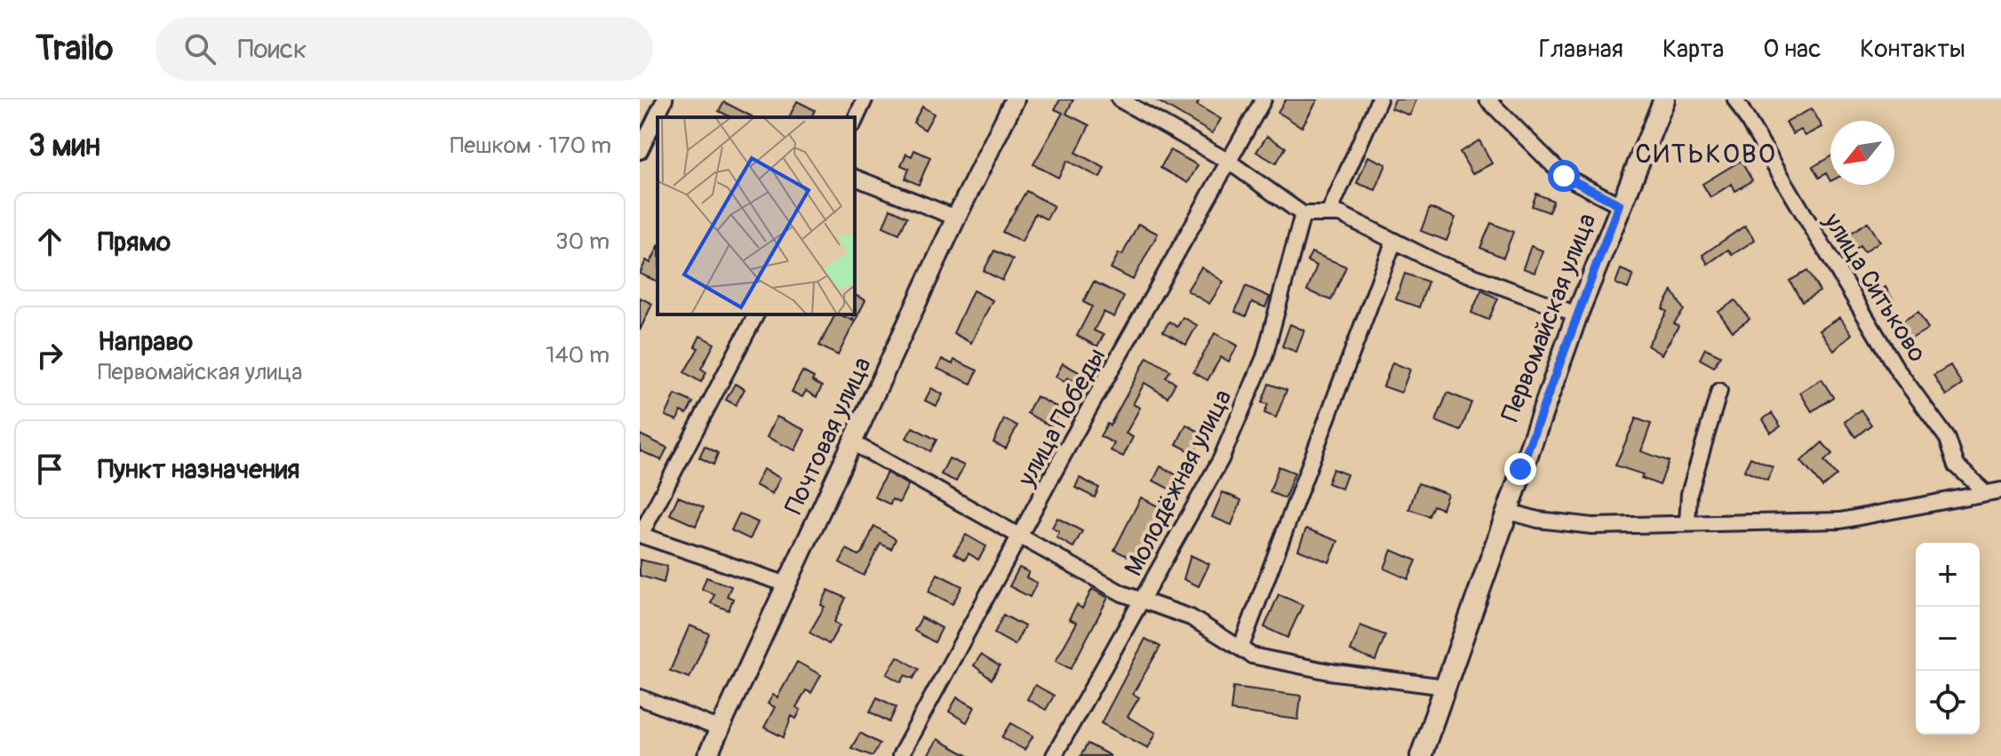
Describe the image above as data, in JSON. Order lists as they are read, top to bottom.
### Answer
{
  "streets": {
    "main road": ["Первомайская улица"],
    "street": [
      "улица Ситьково",
      "улица Победы",
      "Почтовая улица",
      "Молодёжная улица"
    ]
  },
  "districts": ["СИТЬКОВО"],
  "north": "bottom left",
  "page": {
    "header": "Trailo",
    "search": "Поиск",
    "nav": [
      "Главная",
      "Карта",
      "О нас",
      "Контакты"
    ],
    "heading": ["3 мин", "Пешком · 170 m"],
    "list": [
      ["Прямо", "30 m"],
      ["Направо", "Первомайская улица", "140 m"],
      "Пункт назначения"
    ],
    "map_buttons": ["+", "−"]
  }
}
